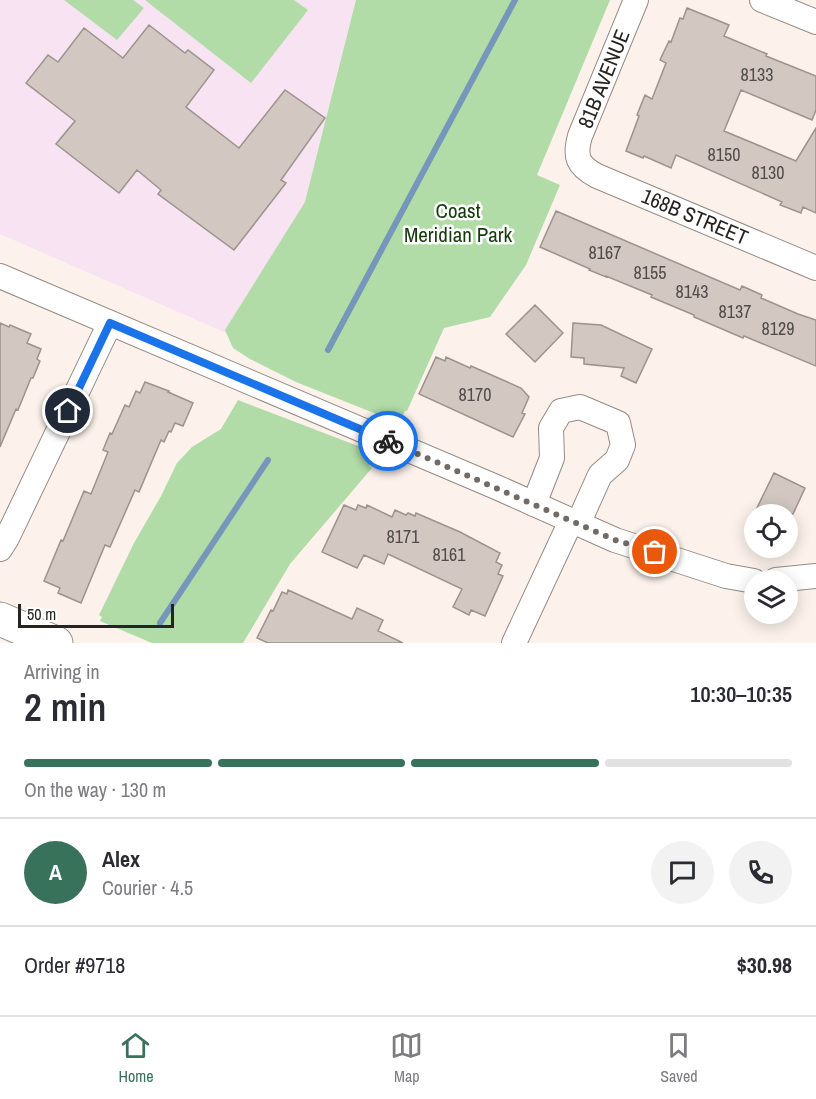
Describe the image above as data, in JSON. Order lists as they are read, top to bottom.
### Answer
{
  "streets": {
    "street": ["81B AVENUE", "168B STREET"]
  },
  "crossings": [
    ["81B AVENUE", "168B STREET"]
  ],
  "parks": ["Coast Meridian Park"],
  "house_numbers": [
    "8133",
    "8150",
    "8130",
    "8167",
    "8155",
    "8143",
    "8137",
    "8129",
    "8170",
    "8171",
    "8161"
  ],
  "scale_bar": "50 m",
  "page": {
    "scale": "50 m",
    "heading": ["2 min", "Arriving in", "10:30–10:35"],
    "panel": [
      "Alex",
      "Courier · 4.5",
      "Order #9718",
      "$30.98"
    ],
    "bar": "On the way · 130 m",
    "round": "A",
    "tabs": ["Home", "Map", "Saved"]
  }
}
